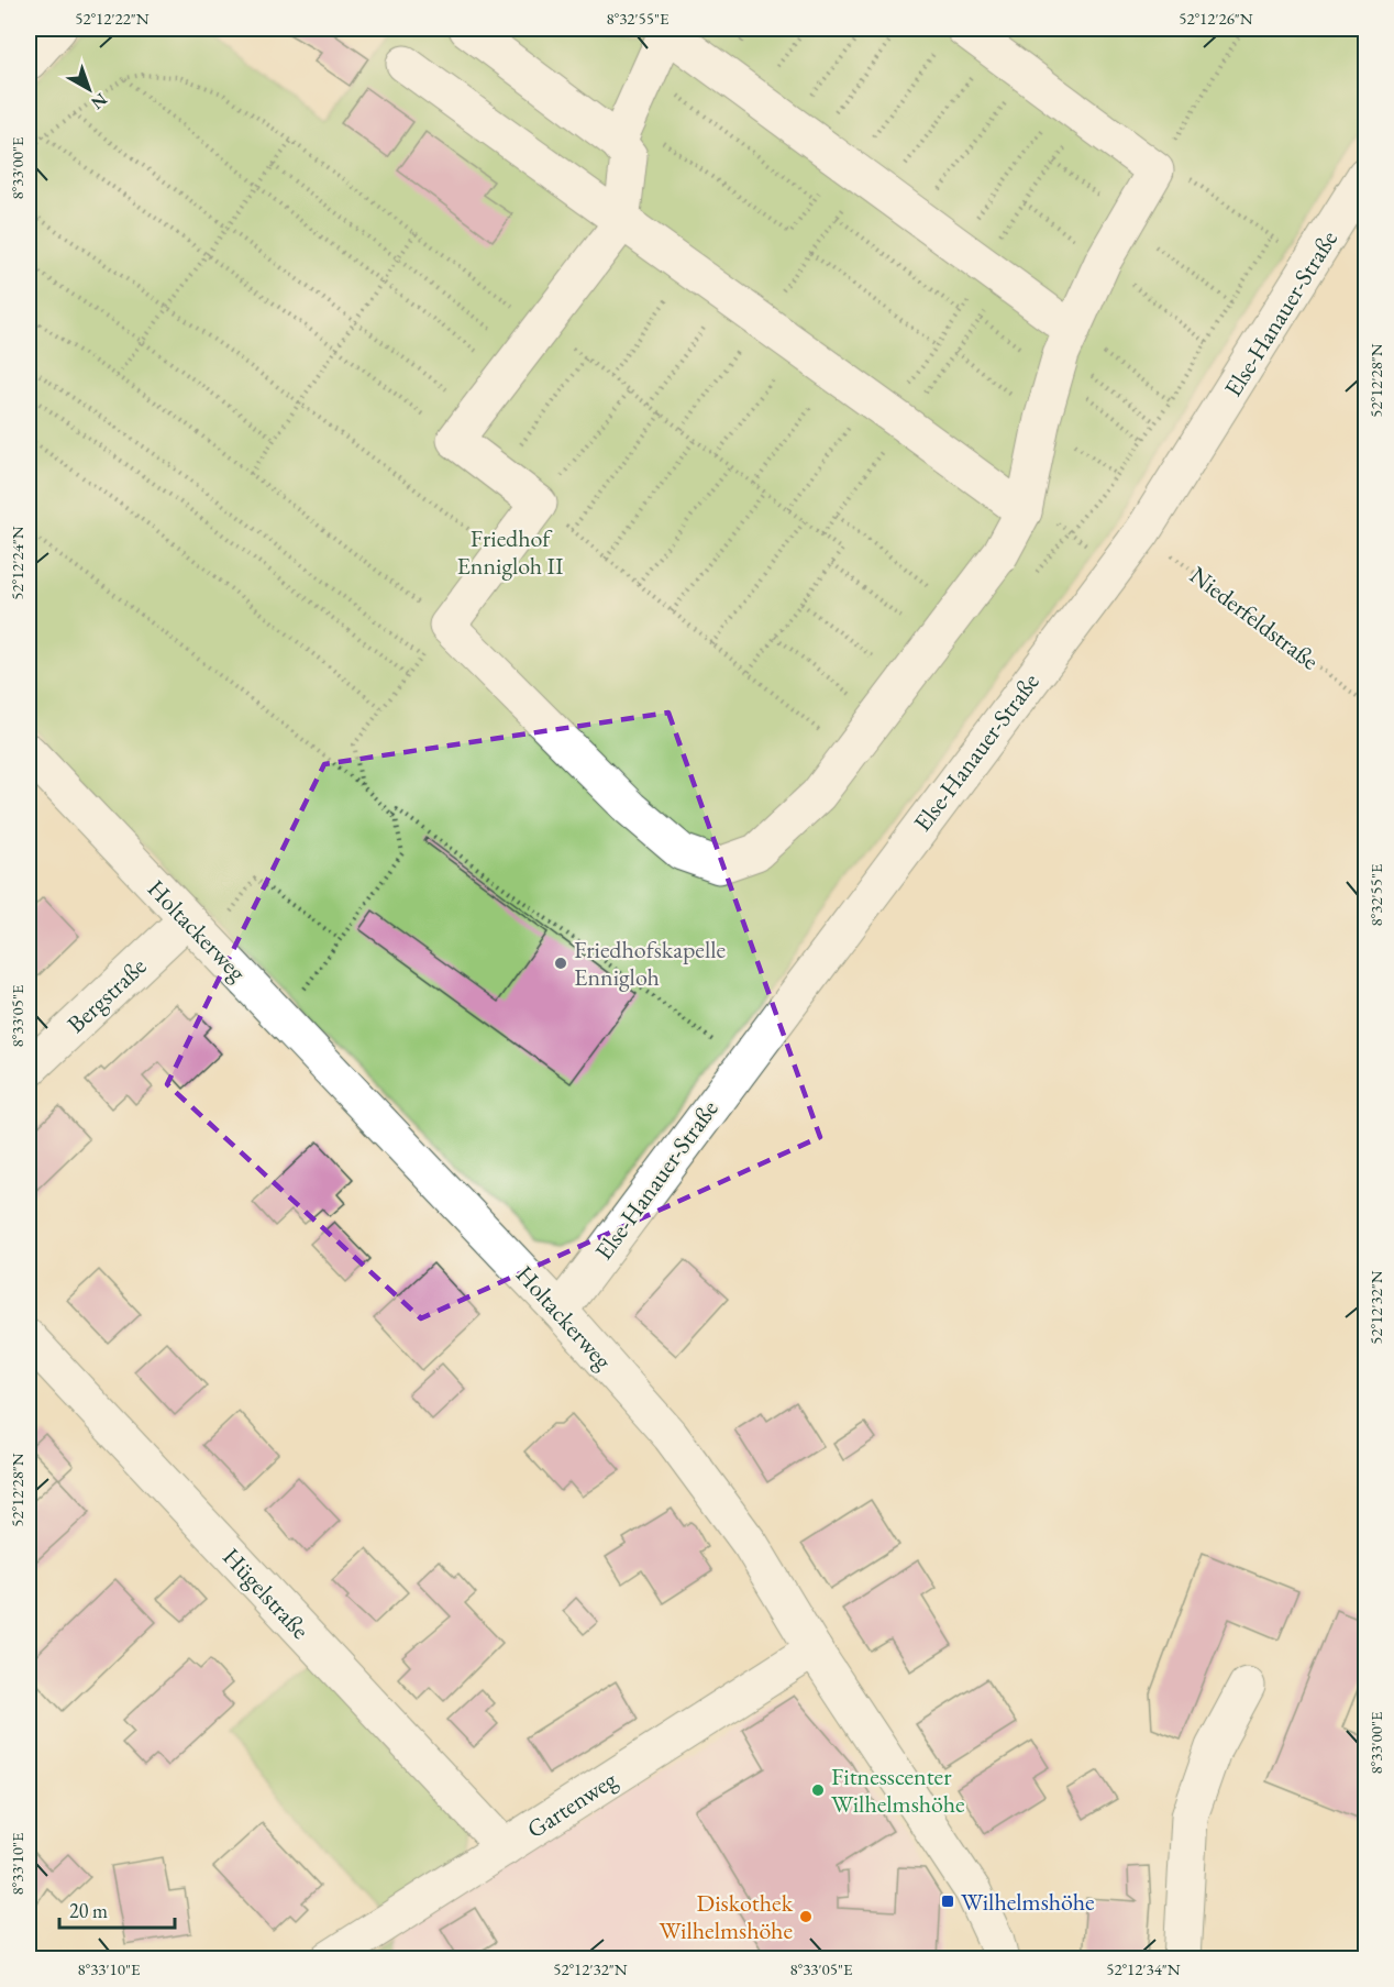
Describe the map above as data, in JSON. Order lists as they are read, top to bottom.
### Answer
{
  "streets": {
    "street": [
      "Else-Hanauer-Straße",
      "Holtackerweg",
      "Bergstraße",
      "Hügelstraße",
      "Gartenweg"
    ],
    "path": ["Niederfeldstraße"]
  },
  "crossings": [
    ["Else-Hanauer-Straße", "Niederfeldstraße"],
    ["Else-Hanauer-Straße", "Holtackerweg"],
    ["Holtackerweg", "Bergstraße"],
    ["Holtackerweg", "Gartenweg"],
    ["Hügelstraße", "Gartenweg"]
  ],
  "parks": ["Friedhof Ennigloh II"],
  "places": {
    "other": ["Friedhofskapelle Ennigloh", "Fitnesscenter Wilhelmshöhe", "Diskothek Wilhelmshöhe"],
    "transit": ["Wilhelmshöhe"]
  },
  "scale_bar": "20 m",
  "north": "bottom right",
  "coordinates": [
    "52°12'22\"N",
    "8°32'55\"E",
    "52°12'26\"N",
    "8°33'00\"E",
    "52°12'28\"N",
    "52°12'24\"N",
    "8°33'05\"E",
    "52°12'32\"N",
    "8°33'10\"E",
    "52°12'34\"N"
  ]
}
